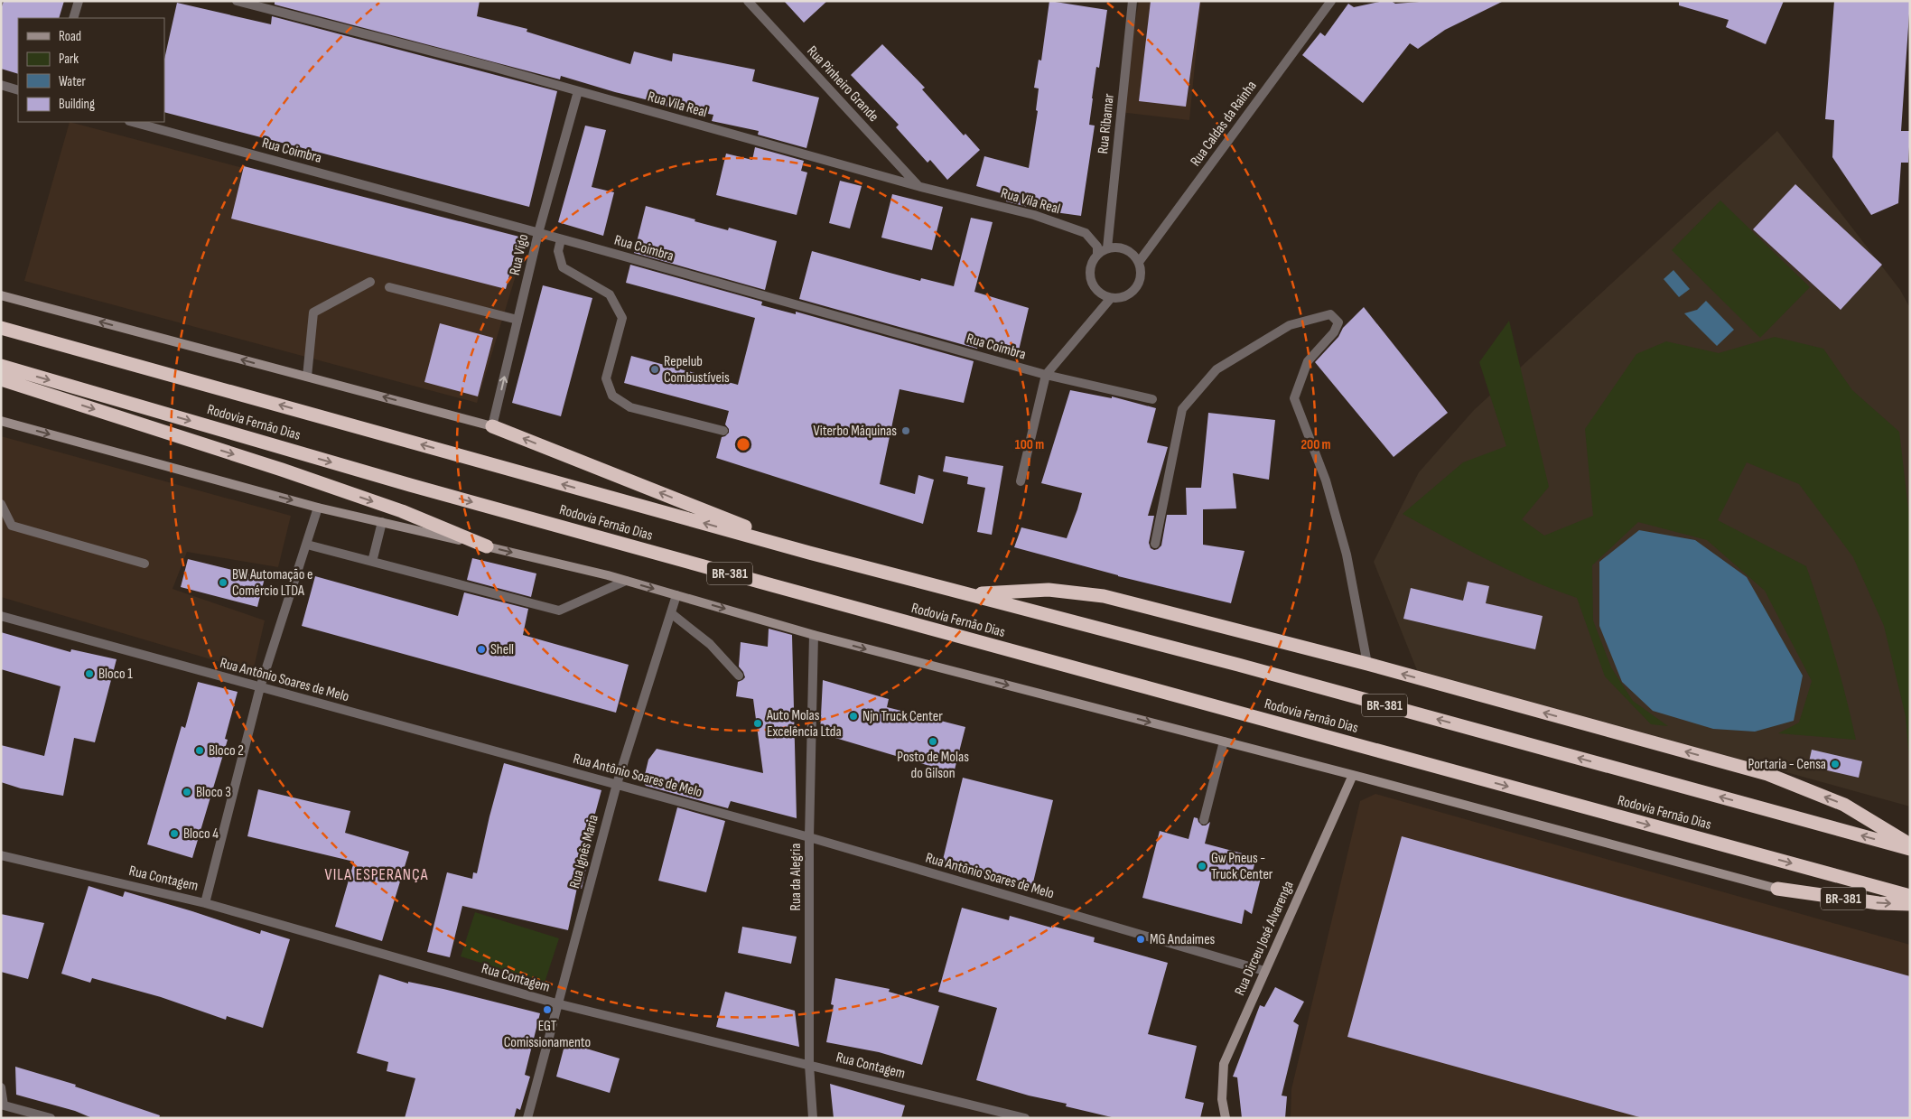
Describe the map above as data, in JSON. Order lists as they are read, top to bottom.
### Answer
{
  "streets": {
    "highway": ["Rodovia Fernão Dias", "BR-381"],
    "main road": ["Rua Dirceu José Alvarenga"],
    "street": [
      "Rua Pinheiro Grande",
      "Rua Vila Real",
      "Rua Ribamar",
      "Rua Caldas da Rainha",
      "Rua Coimbra",
      "Rua Vigo",
      "Rua Antônio Soares de Melo",
      "Rua Ignês Maria",
      "Rua da Alegria",
      "Rua Contagem"
    ]
  },
  "crossings": [
    ["Rua Pinheiro Grande", "Rua Vila Real"],
    ["Rua Vila Real", "Rua Ribamar"],
    ["Rua Vila Real", "Rua Caldas da Rainha"],
    ["Rua Vila Real", "Rua Vigo"],
    ["Rua Ribamar", "Rua Caldas da Rainha"],
    ["Rua Coimbra", "Rua Vigo"],
    ["Rua Vigo", "BR-381"],
    ["Rodovia Fernão Dias", "BR-381"],
    ["BR-381", "Rua Ignês Maria"],
    ["BR-381", "Rua da Alegria"],
    ["BR-381", "Rua Dirceu José Alvarenga"],
    ["Rua Antônio Soares de Melo", "Rua Ignês Maria"],
    ["Rua Antônio Soares de Melo", "Rua da Alegria"],
    ["Rua Antônio Soares de Melo", "Rua Dirceu José Alvarenga"],
    ["Rua Ignês Maria", "Rua Contagem"],
    ["Rua da Alegria", "Rua Contagem"]
  ],
  "districts": ["VILA ESPERANÇA"],
  "places": [
    "Repelub Combustíveis",
    "Viterbo Máquinas",
    "BW Automação e Comércio LTDA",
    "Shell",
    "Bloco 1",
    "Njn Truck Center",
    "Auto Molas Excelência Ltda",
    "Posto de Molas do Gilson",
    "Bloco 2",
    "Portaria - Censa",
    "Bloco 3",
    "Bloco 4",
    "Gw Pneus - Truck Center",
    "MG Andaimes",
    "EGT Comissionamento"
  ],
  "legend": [
    "Road",
    "Park",
    "Water",
    "Building"
  ],
  "rings": ["100 m", "200 m"]
}
